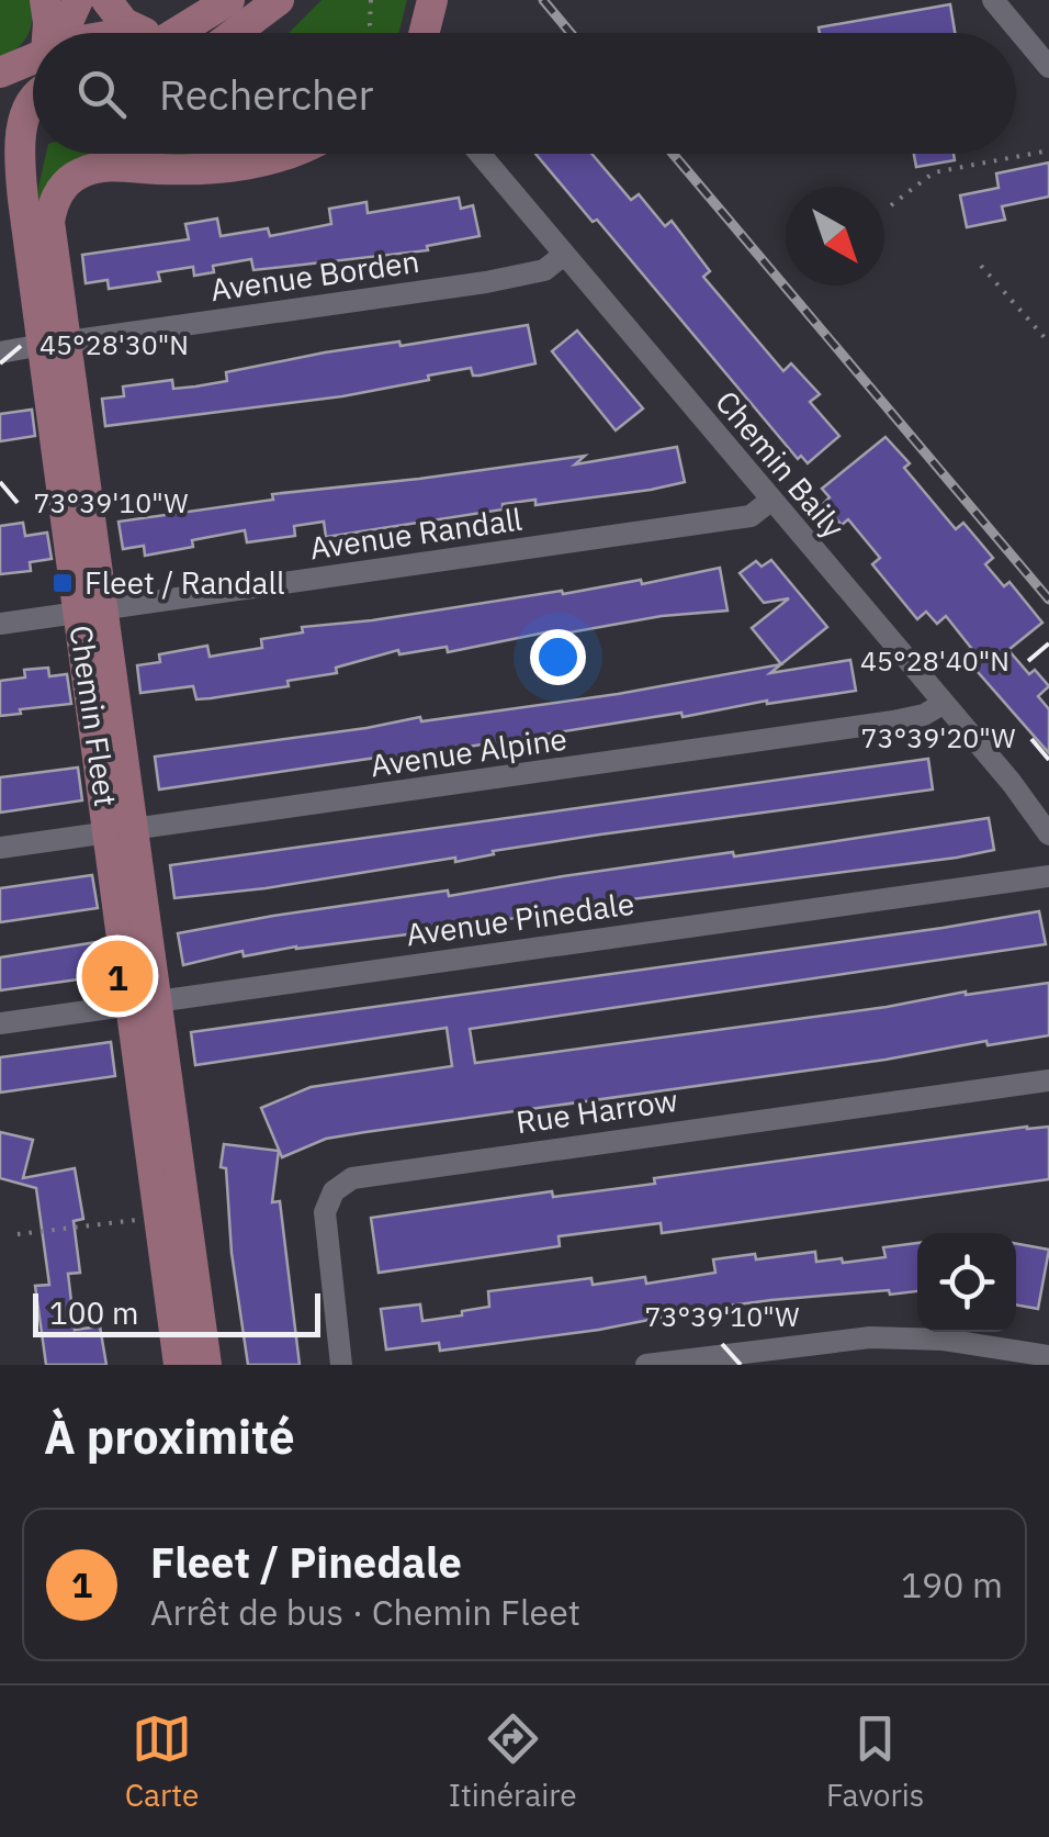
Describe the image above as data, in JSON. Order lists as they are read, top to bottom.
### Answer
{
  "streets": {
    "main road": ["Chemin Fleet"],
    "street": [
      "Avenue Borden",
      "Chemin Baily",
      "Avenue Randall",
      "Avenue Alpine",
      "Avenue Pinedale",
      "Rue Harrow"
    ]
  },
  "crossings": [
    ["Avenue Borden", "Chemin Baily"],
    ["Avenue Borden", "Chemin Fleet"],
    ["Chemin Baily", "Avenue Randall"],
    ["Chemin Baily", "Avenue Alpine"],
    ["Avenue Randall", "Chemin Fleet"],
    ["Chemin Fleet", "Avenue Alpine"],
    ["Chemin Fleet", "Avenue Pinedale"]
  ],
  "places": {
    "transit": ["Fleet / Randall"]
  },
  "scale_bar": "100 m",
  "north": "bottom right",
  "page": {
    "search": "Rechercher",
    "pins": "1",
    "scale": "100 m",
    "heading": "À proximité",
    "list": [
      {
        "mark": "1",
        "name": "Fleet / Pinedale",
        "note": "Arrêt de bus · Chemin Fleet",
        "value": "190 m"
      }
    ],
    "nav": ["Carte", "Itinéraire", "Favoris"]
  },
  "coordinates": [
    "45°28'30\"N",
    "73°39'10\"W",
    "45°28'40\"N",
    "73°39'20\"W"
  ]
}
